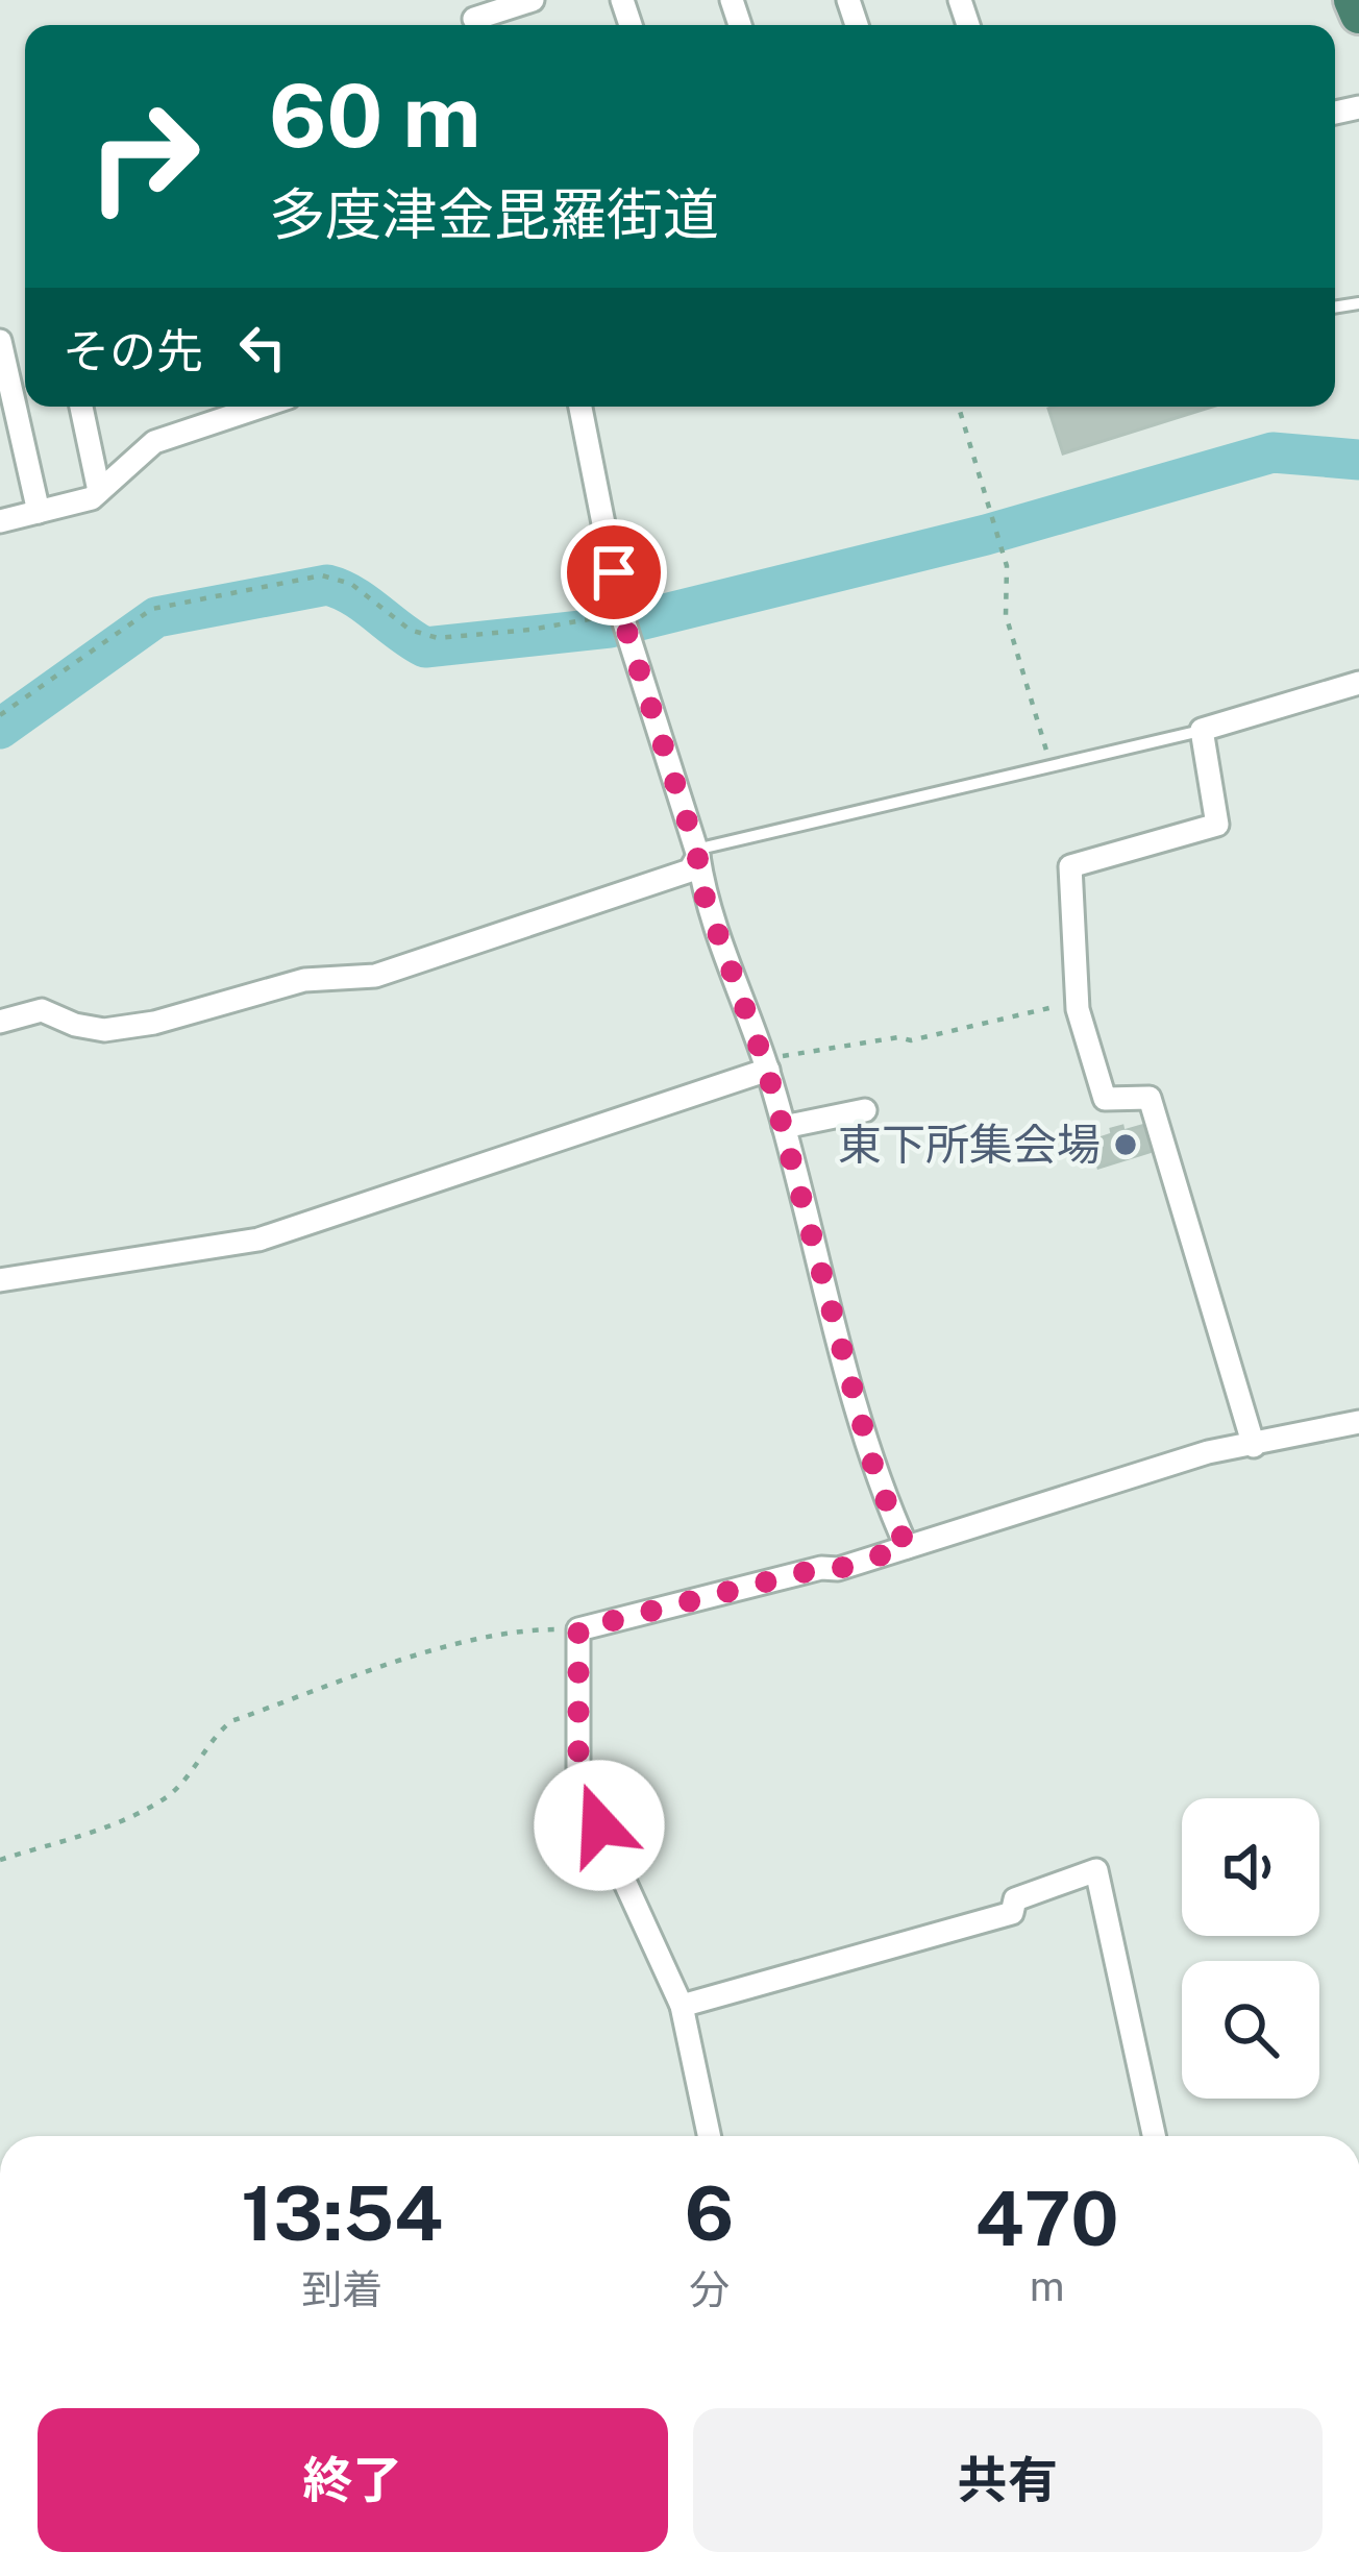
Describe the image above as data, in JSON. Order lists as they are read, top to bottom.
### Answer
{
  "places": ["東下所集会場"],
  "page": {
    "turn": ["60 m", "多度津金毘羅街道"],
    "then": "その先",
    "eta": [
      "13:54",
      "到着",
      "6",
      "分",
      "470",
      "m"
    ],
    "buttons": ["終了", "共有"]
  }
}
